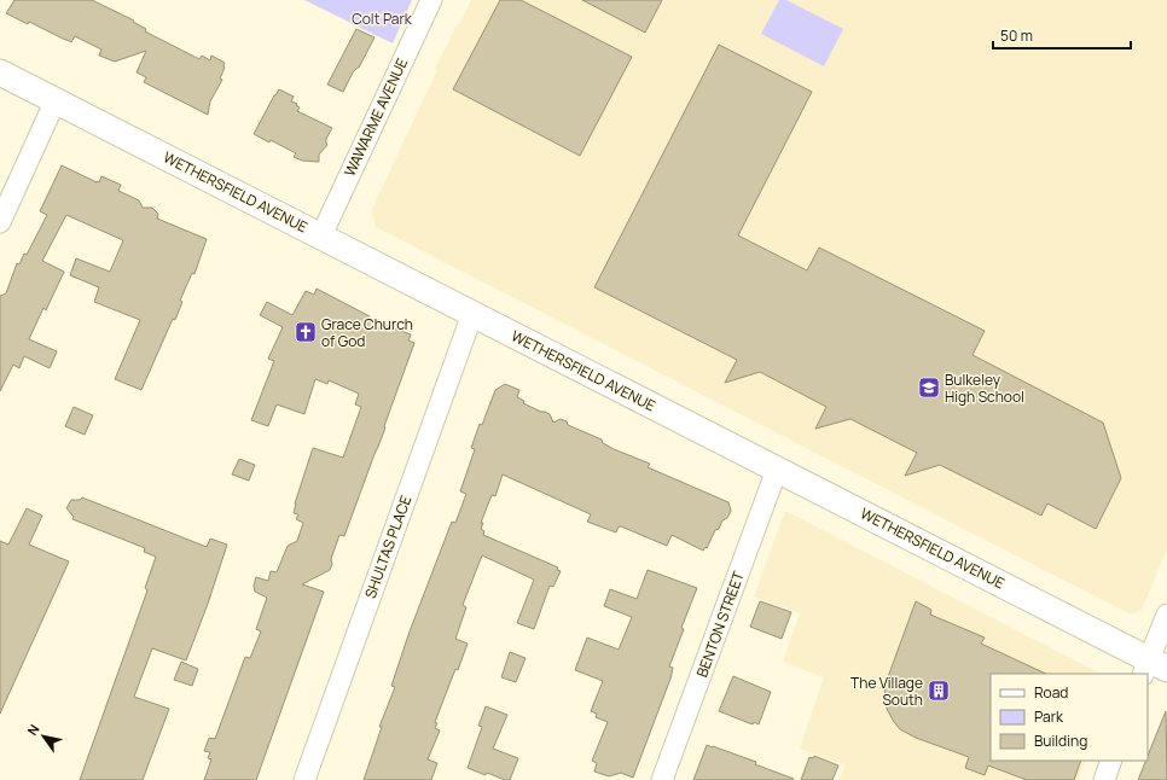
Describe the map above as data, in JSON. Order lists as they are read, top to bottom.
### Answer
{
  "streets": {
    "main road": ["WETHERSFIELD AVENUE"],
    "street": ["WAWARME AVENUE", "SHULTAS PLACE", "BENTON STREET"]
  },
  "crossings": [
    ["WAWARME AVENUE", "WETHERSFIELD AVENUE"],
    ["WETHERSFIELD AVENUE", "SHULTAS PLACE"],
    ["WETHERSFIELD AVENUE", "BENTON STREET"]
  ],
  "parks": ["Colt Park"],
  "places": {
    "church": ["Grace Church of God"],
    "school or university": ["Bulkeley High School"],
    "building": ["The Village South"]
  },
  "legend": ["Road", "Park", "Building"],
  "scale_bar": "50 m",
  "north": "top left"
}
